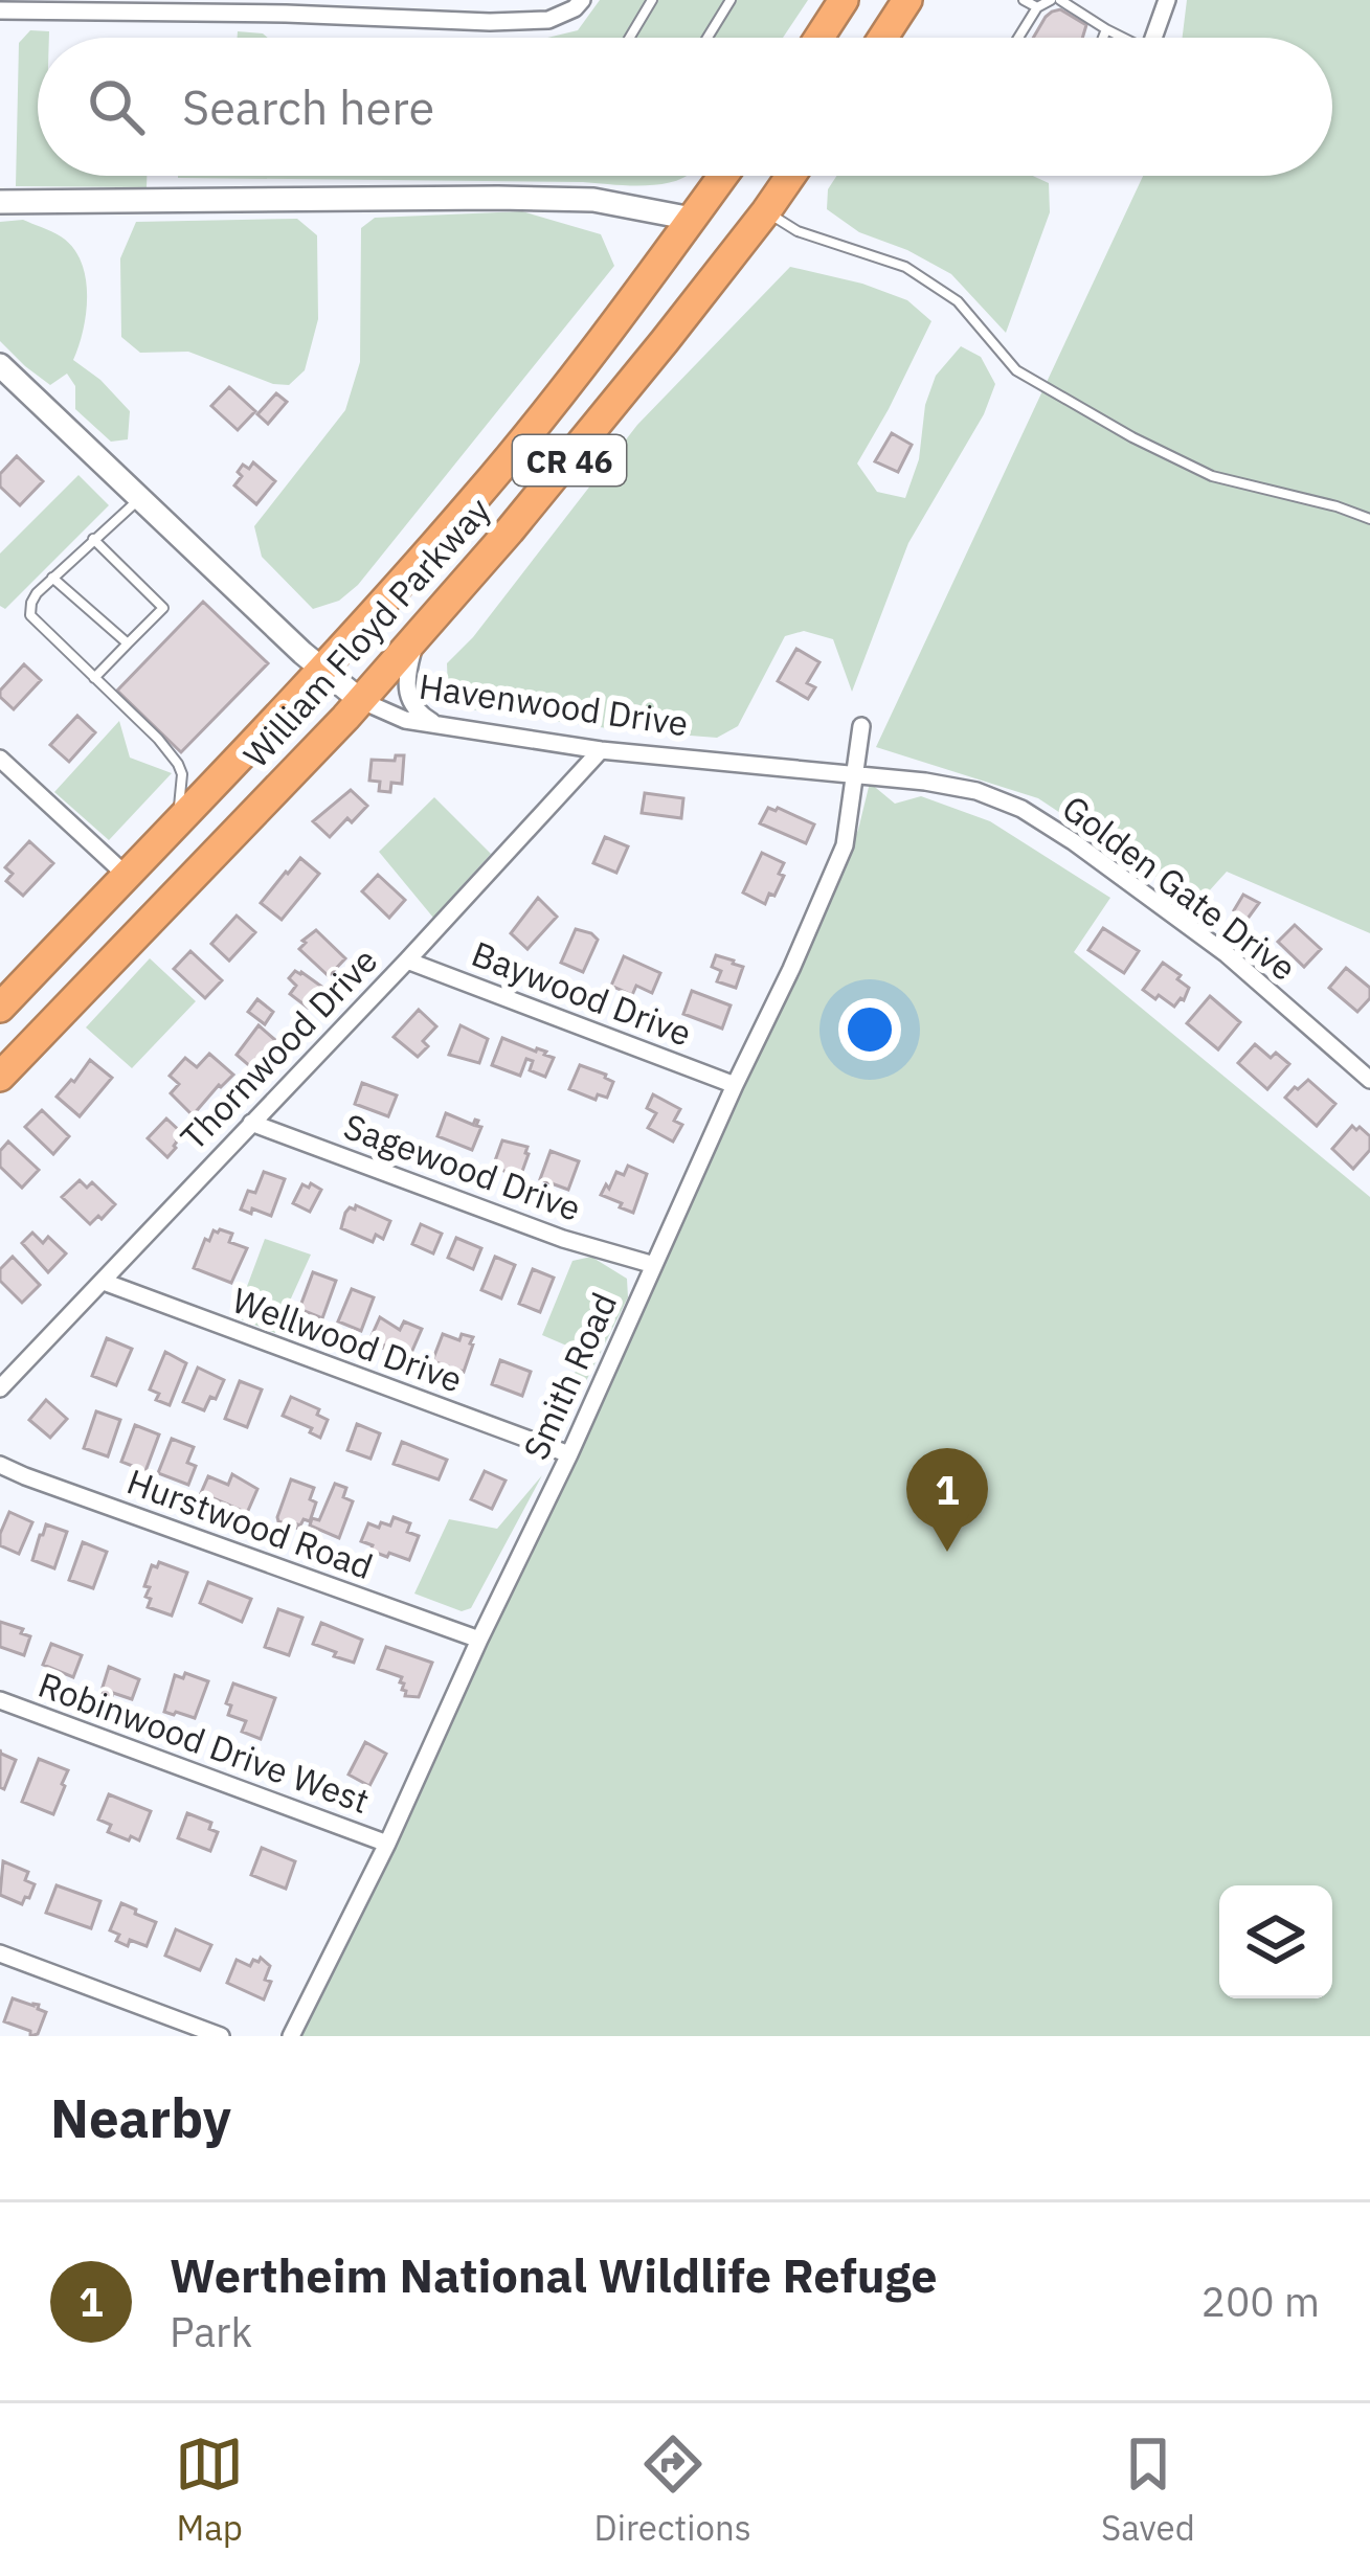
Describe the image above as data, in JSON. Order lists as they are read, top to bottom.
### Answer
{
  "streets": {
    "highway": ["CR 46", "William Floyd Parkway"],
    "street": [
      "Havenwood Drive",
      "Golden Gate Drive",
      "Baywood Drive",
      "Thornwood Drive",
      "Sagewood Drive",
      "Wellwood Drive",
      "Smith Road",
      "Hurstwood Road",
      "Robinwood Drive West"
    ]
  },
  "crossings": [
    ["William Floyd Parkway", "Havenwood Drive"],
    ["Havenwood Drive", "Golden Gate Drive"],
    ["Havenwood Drive", "Thornwood Drive"],
    ["Havenwood Drive", "Smith Road"],
    ["Golden Gate Drive", "Smith Road"],
    ["Baywood Drive", "Thornwood Drive"],
    ["Baywood Drive", "Smith Road"],
    ["Thornwood Drive", "Sagewood Drive"],
    ["Thornwood Drive", "Wellwood Drive"],
    ["Sagewood Drive", "Smith Road"],
    ["Wellwood Drive", "Smith Road"],
    ["Smith Road", "Hurstwood Road"],
    ["Smith Road", "Robinwood Drive West"]
  ],
  "page": {
    "search": "Search here",
    "pins": "1",
    "heading": "Nearby",
    "list": [
      {
        "mark": "1",
        "name": "Wertheim National Wildlife Refuge",
        "note": "Park",
        "value": "200 m"
      }
    ],
    "nav": ["Map", "Directions", "Saved"]
  }
}
